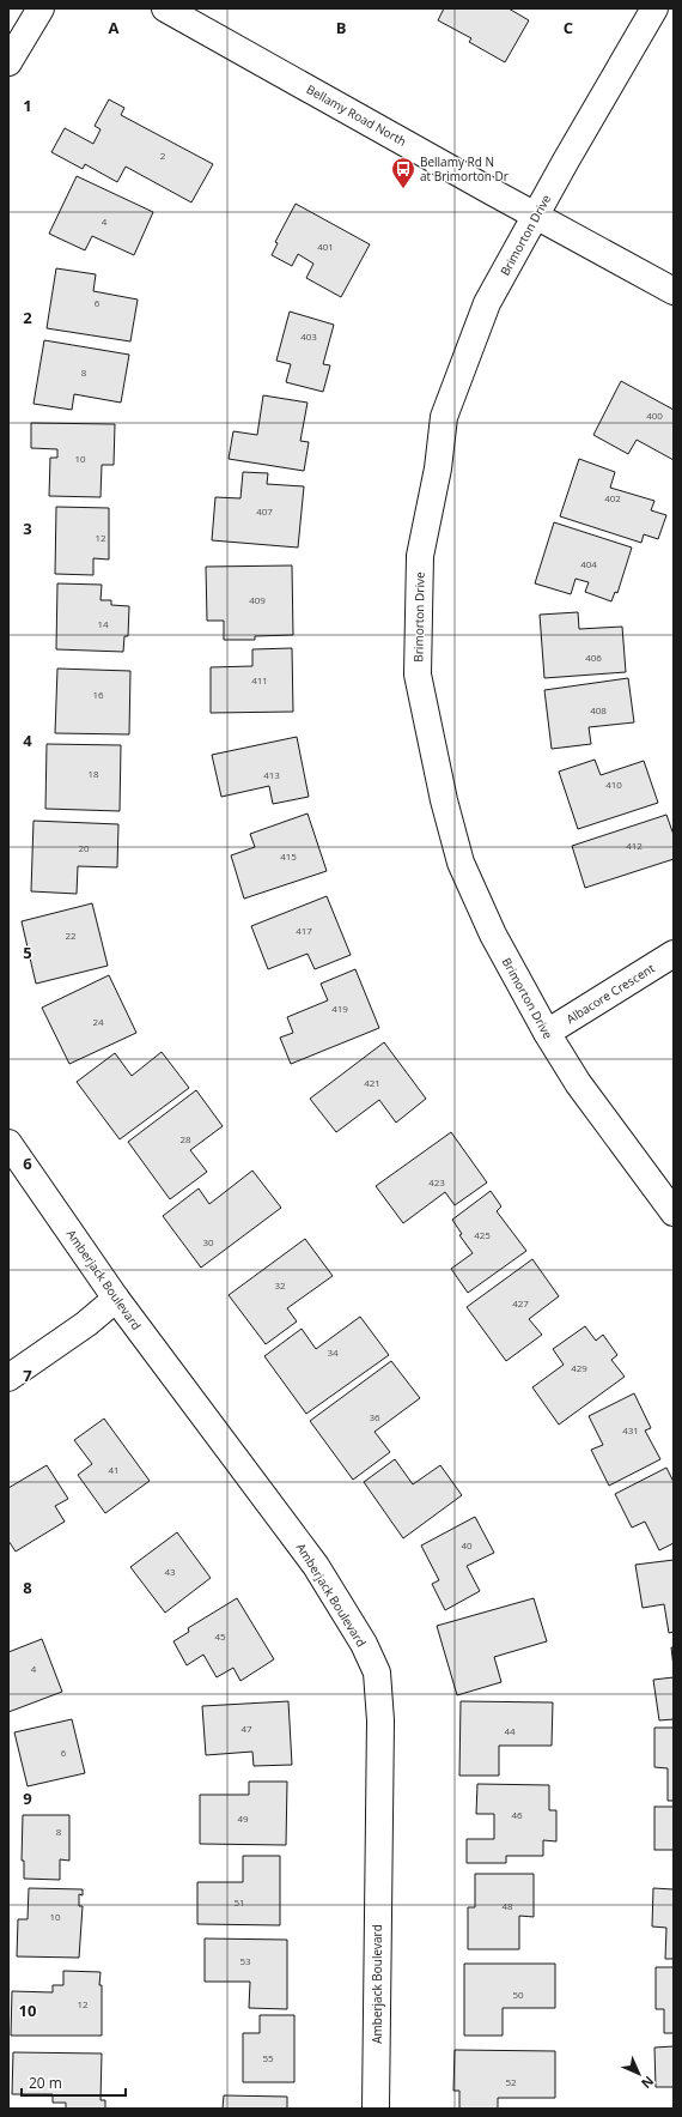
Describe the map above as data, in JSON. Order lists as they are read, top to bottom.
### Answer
{
  "streets": {
    "street": [
      "Bellamy Road North",
      "Brimorton Drive",
      "Albacore Crescent",
      "Amberjack Boulevard"
    ]
  },
  "crossings": [
    ["Bellamy Road North", "Brimorton Drive"],
    ["Brimorton Drive", "Albacore Crescent"]
  ],
  "places": {
    "bus stop": ["Bellamy Rd N at Brimorton Dr"]
  },
  "house_numbers": [
    "2",
    "4",
    "401",
    "6",
    "403",
    "8",
    "400",
    "10",
    "402",
    "407",
    "12",
    "404",
    "409",
    "14",
    "406",
    "411",
    "16",
    "408",
    "18",
    "413",
    "410",
    "412",
    "20",
    "415",
    "417",
    "22",
    "419",
    "24",
    "421",
    "28",
    "423",
    "425",
    "30",
    "32",
    "427",
    "34",
    "429",
    "36",
    "431",
    "41",
    "40",
    "43",
    "45",
    "4",
    "47",
    "44",
    "6",
    "46",
    "49",
    "8",
    "51",
    "48",
    "10",
    "53",
    "50",
    "12",
    "55",
    "52"
  ],
  "scale_bar": "20 m",
  "north": "bottom right",
  "grid": {
    "columns": ["A", "B", "C"],
    "rows": [
      "1",
      "2",
      "3",
      "4",
      "5",
      "6",
      "7",
      "8",
      "9",
      "10"
    ]
  }
}
